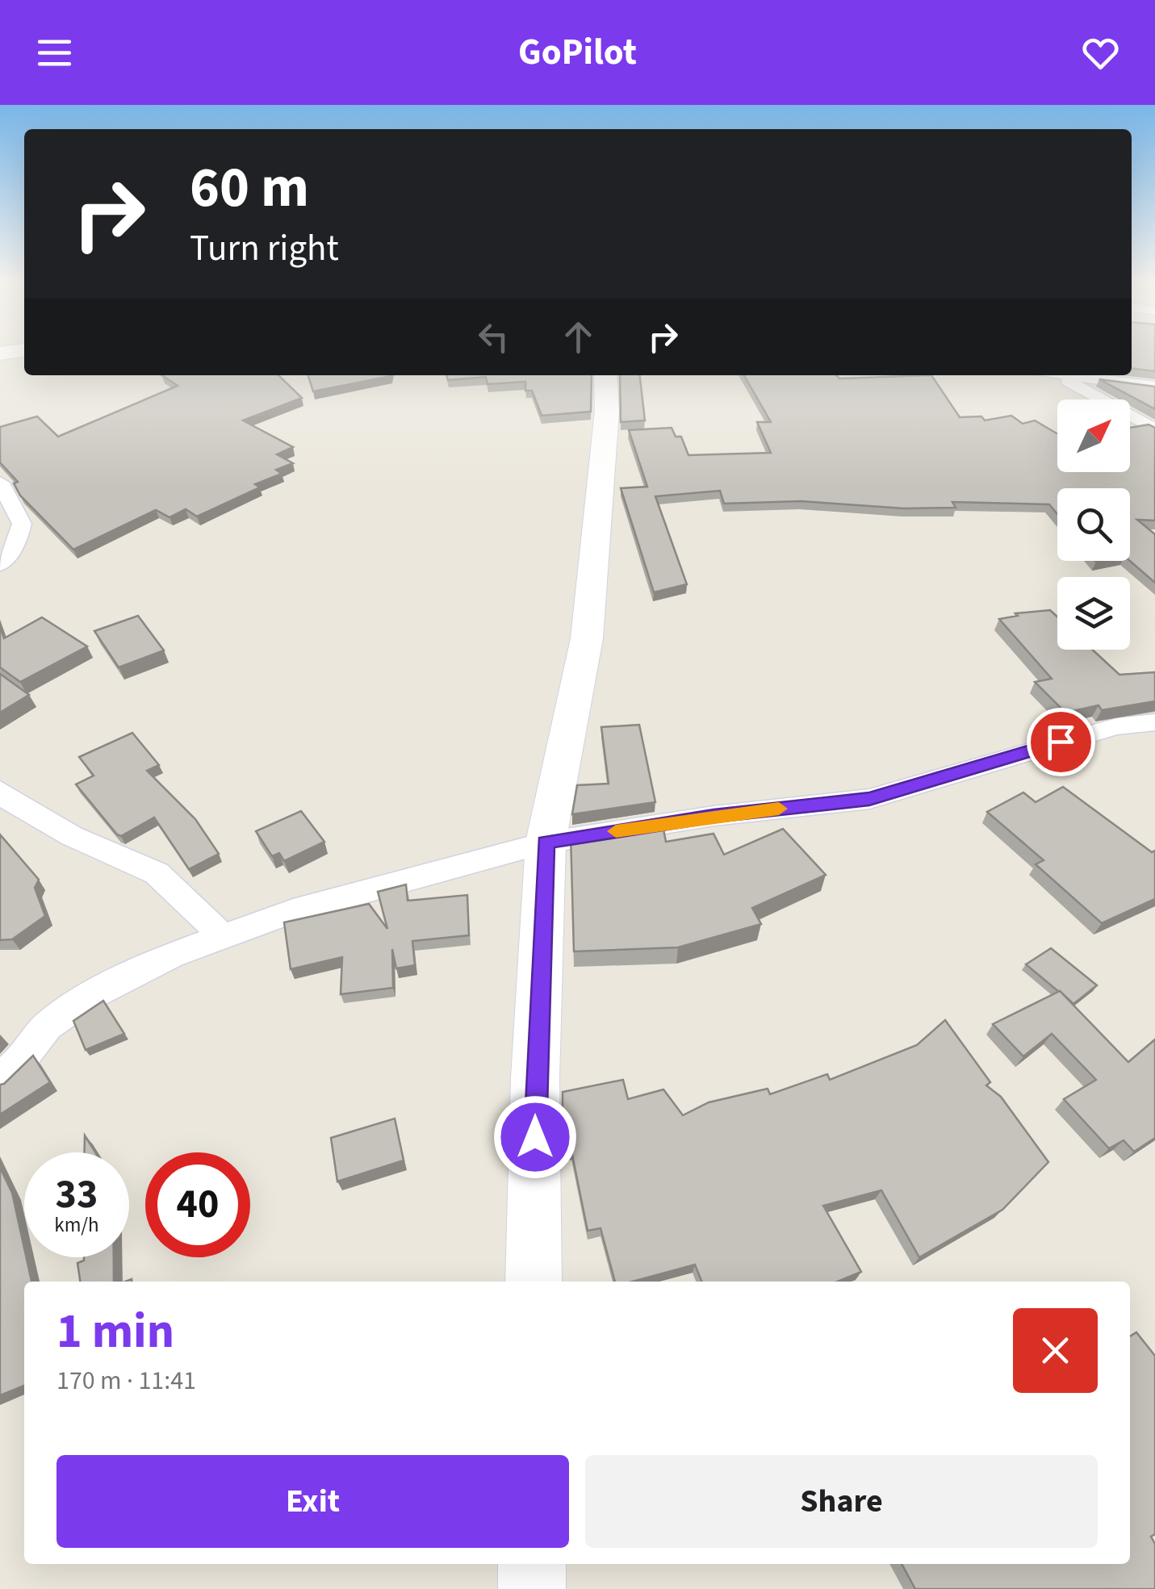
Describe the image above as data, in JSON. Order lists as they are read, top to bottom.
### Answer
{
  "north": "top right",
  "page": {
    "header": "GoPilot",
    "turn": ["60 m", "Turn right"],
    "speed": "33 km/h",
    "limit": "40",
    "heading": ["1 min", "170 m · 11:41"],
    "buttons": ["Exit", "Share"]
  }
}
